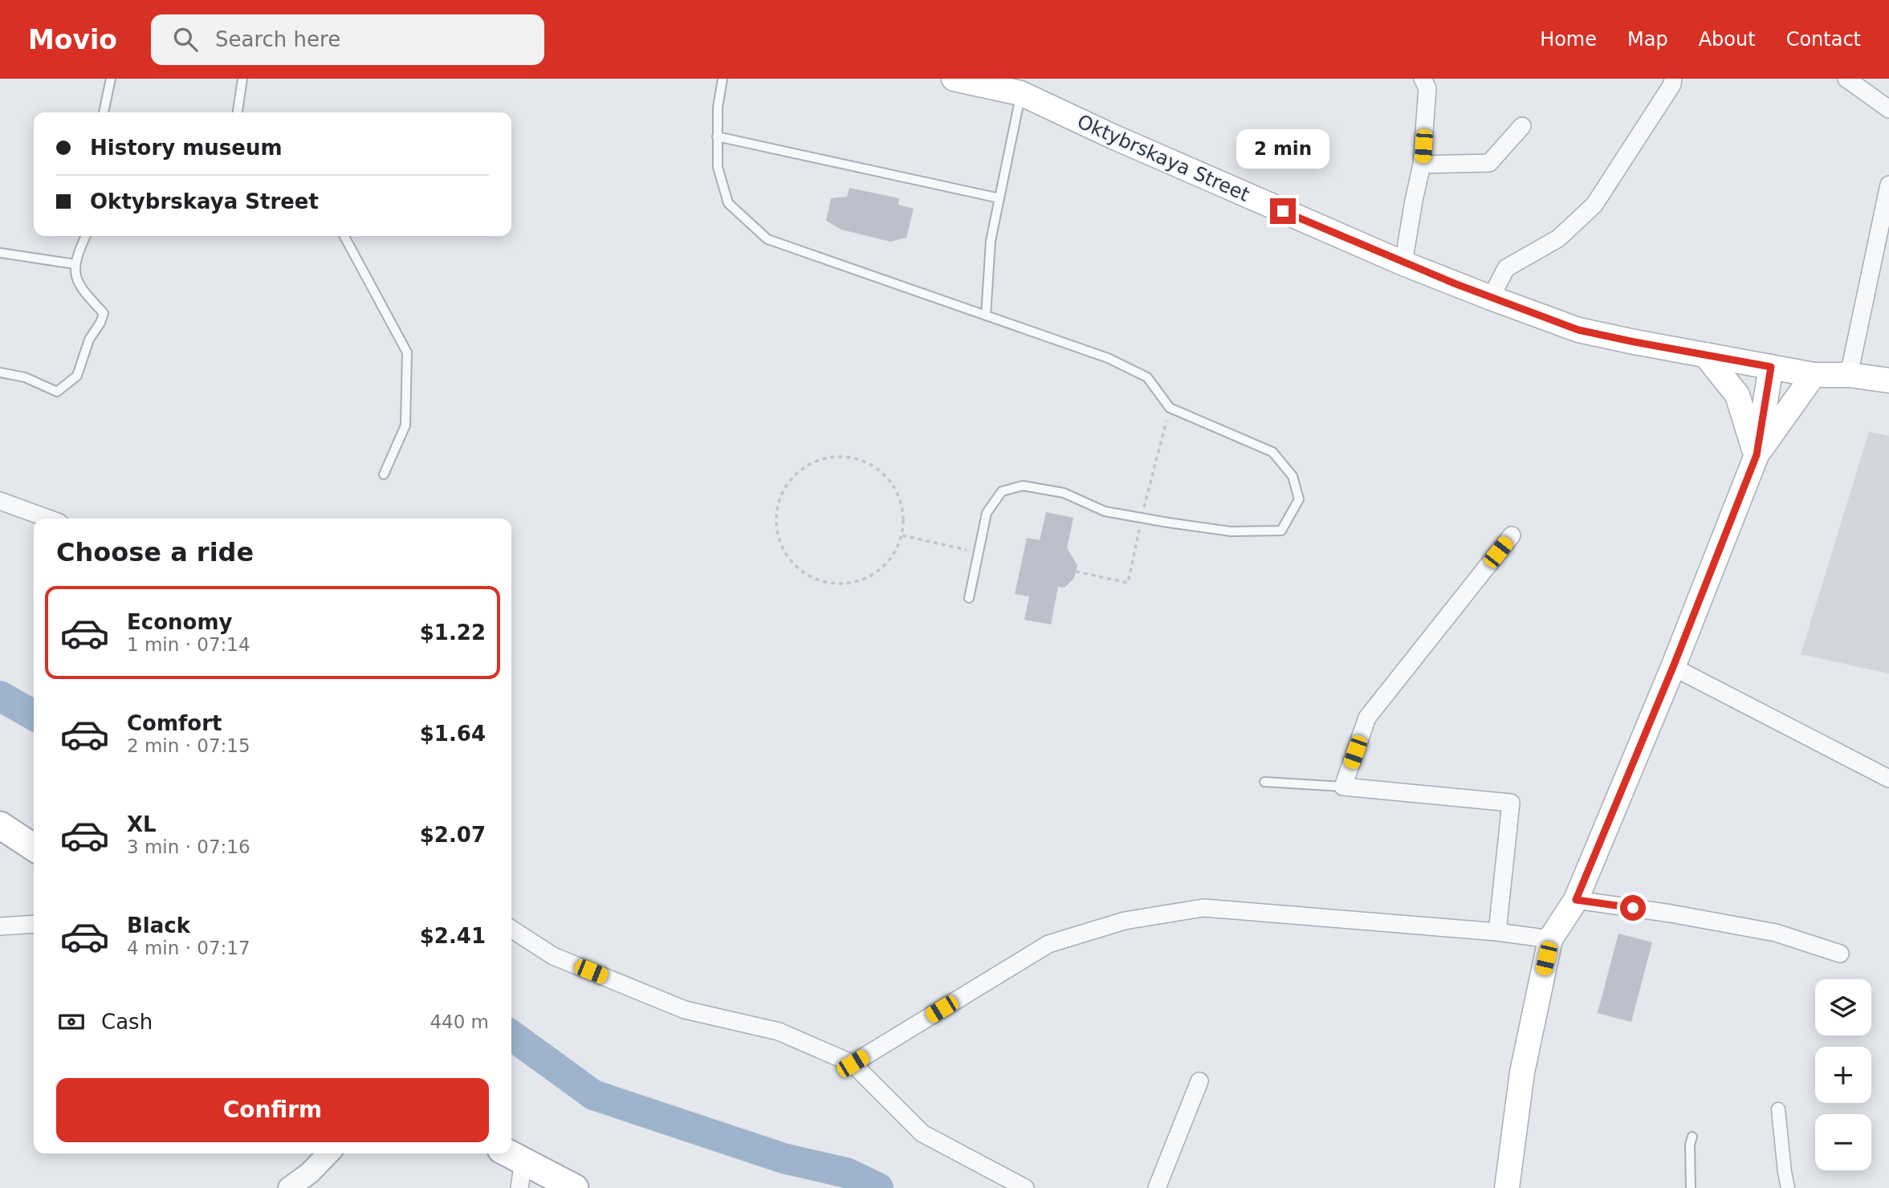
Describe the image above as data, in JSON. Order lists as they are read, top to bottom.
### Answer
{
  "streets": {
    "main road": ["Oktybrskaya Street"]
  },
  "page": {
    "header": "Movio",
    "search": "Search here",
    "nav": [
      "Home",
      "Map",
      "About",
      "Contact"
    ],
    "banner": ["History museum", "Oktybrskaya Street"],
    "bubble": "2 min",
    "heading": "Choose a ride",
    "list": [
      {
        "name": "Economy",
        "note": "1 min · 07:14",
        "value": "$1.22"
      },
      {
        "name": "Comfort",
        "note": "2 min · 07:15",
        "value": "$1.64"
      },
      {
        "name": "XL",
        "note": "3 min · 07:16",
        "value": "$2.07"
      },
      {
        "name": "Black",
        "note": "4 min · 07:17",
        "value": "$2.41"
      }
    ],
    "map_buttons": ["+", "−"],
    "pay": ["Cash", "440 m"],
    "buttons": "Confirm"
  }
}
